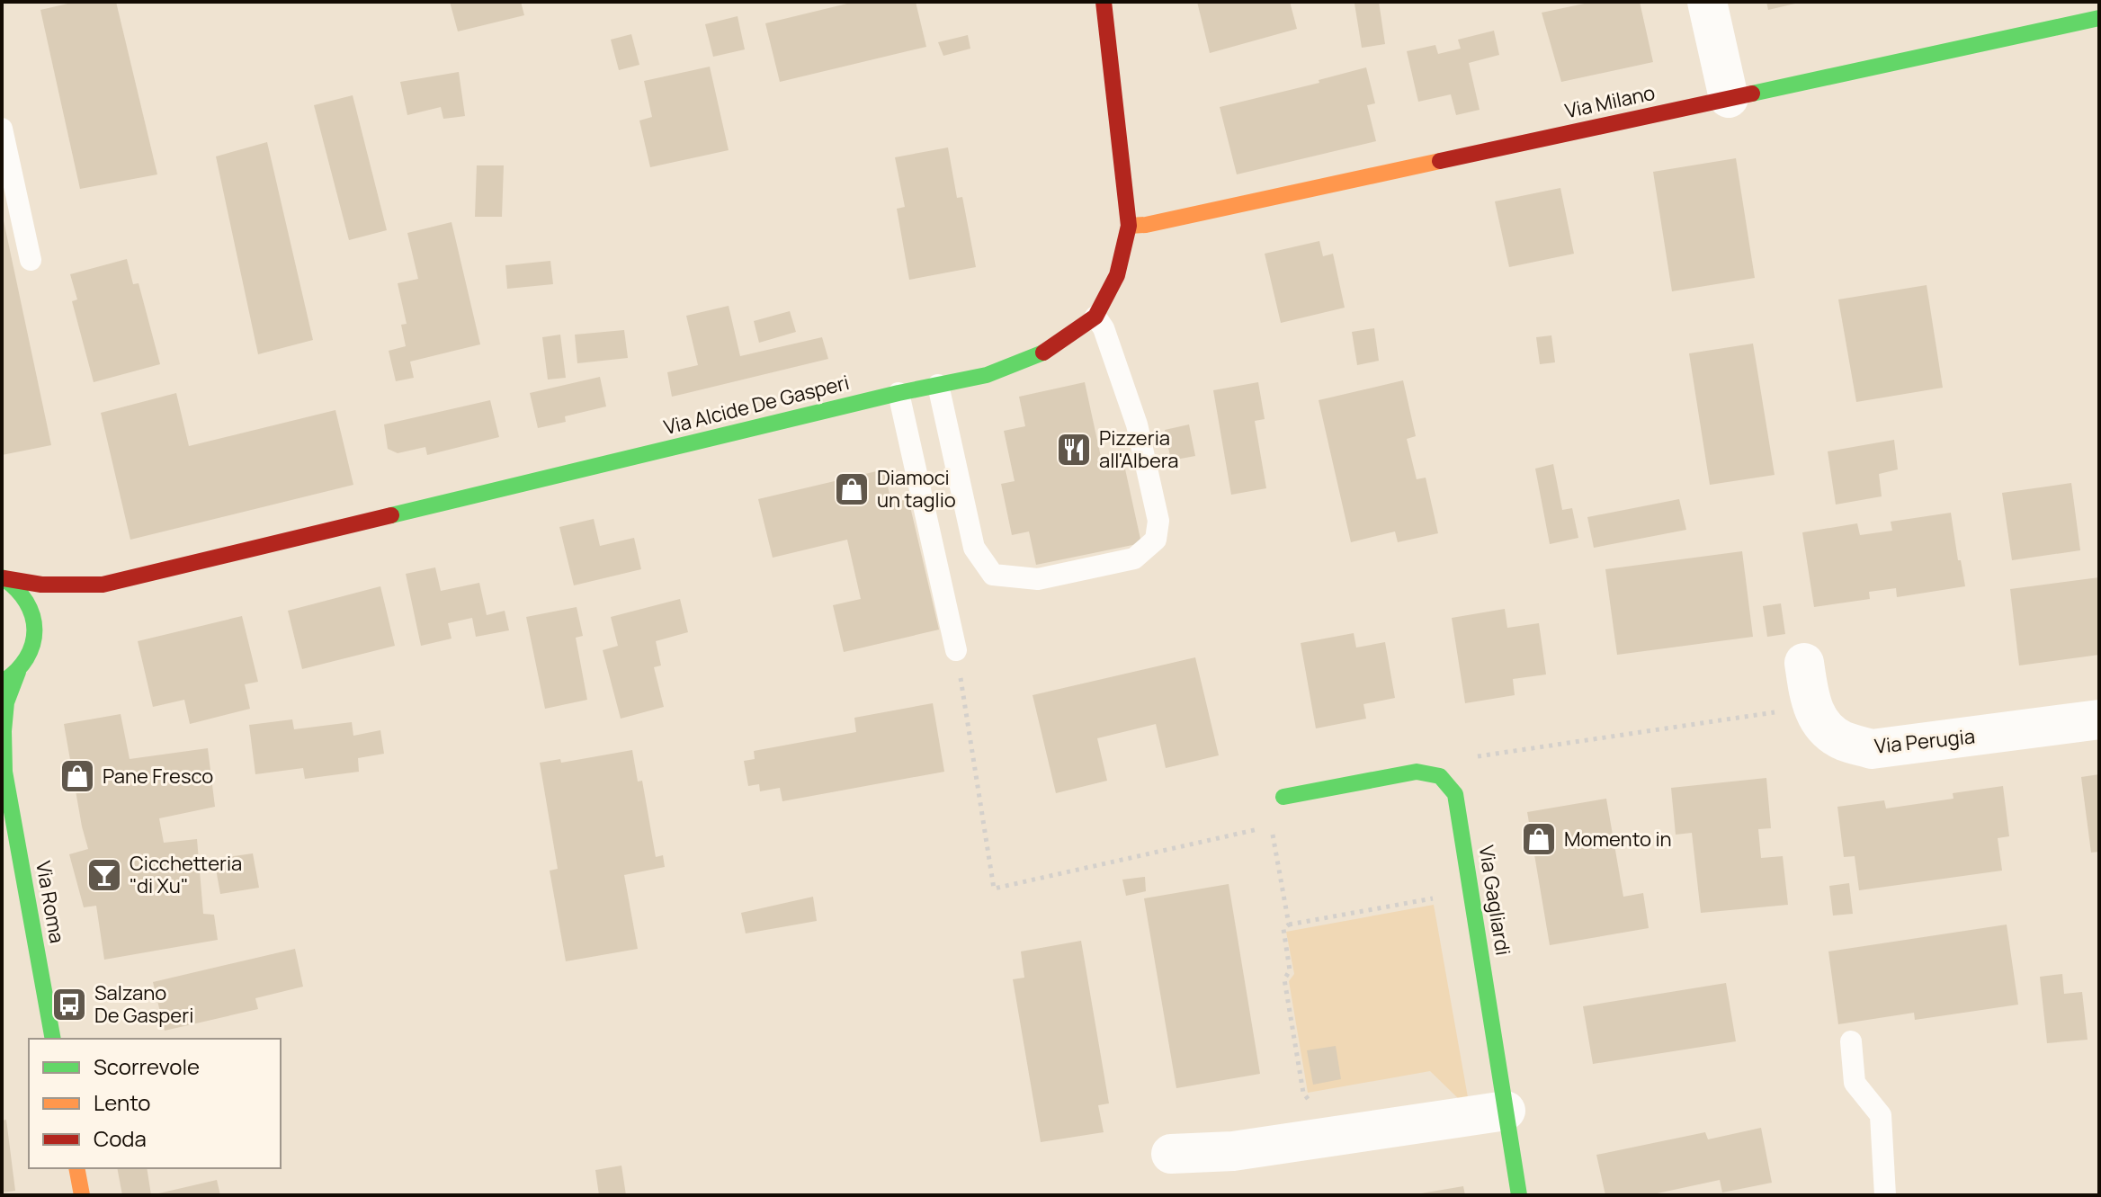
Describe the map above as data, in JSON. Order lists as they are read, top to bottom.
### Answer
{
  "streets": {
    "street": [
      "Via Milano",
      "Via Alcide De Gasperi",
      "Via Perugia",
      "Via Gagliardi",
      "Via Roma"
    ]
  },
  "crossings": [
    ["Via Milano", "Via Alcide De Gasperi"]
  ],
  "places": {
    "restaurant": ["Pizzeria all'Albera"],
    "shop": ["Diamoci un taglio", "Pane Fresco", "Momento in"],
    "bar": ["Cicchetteria \"di Xu\""],
    "bus stop": ["Salzano De Gasperi"]
  },
  "legend": ["Scorrevole", "Lento", "Coda"]
}
